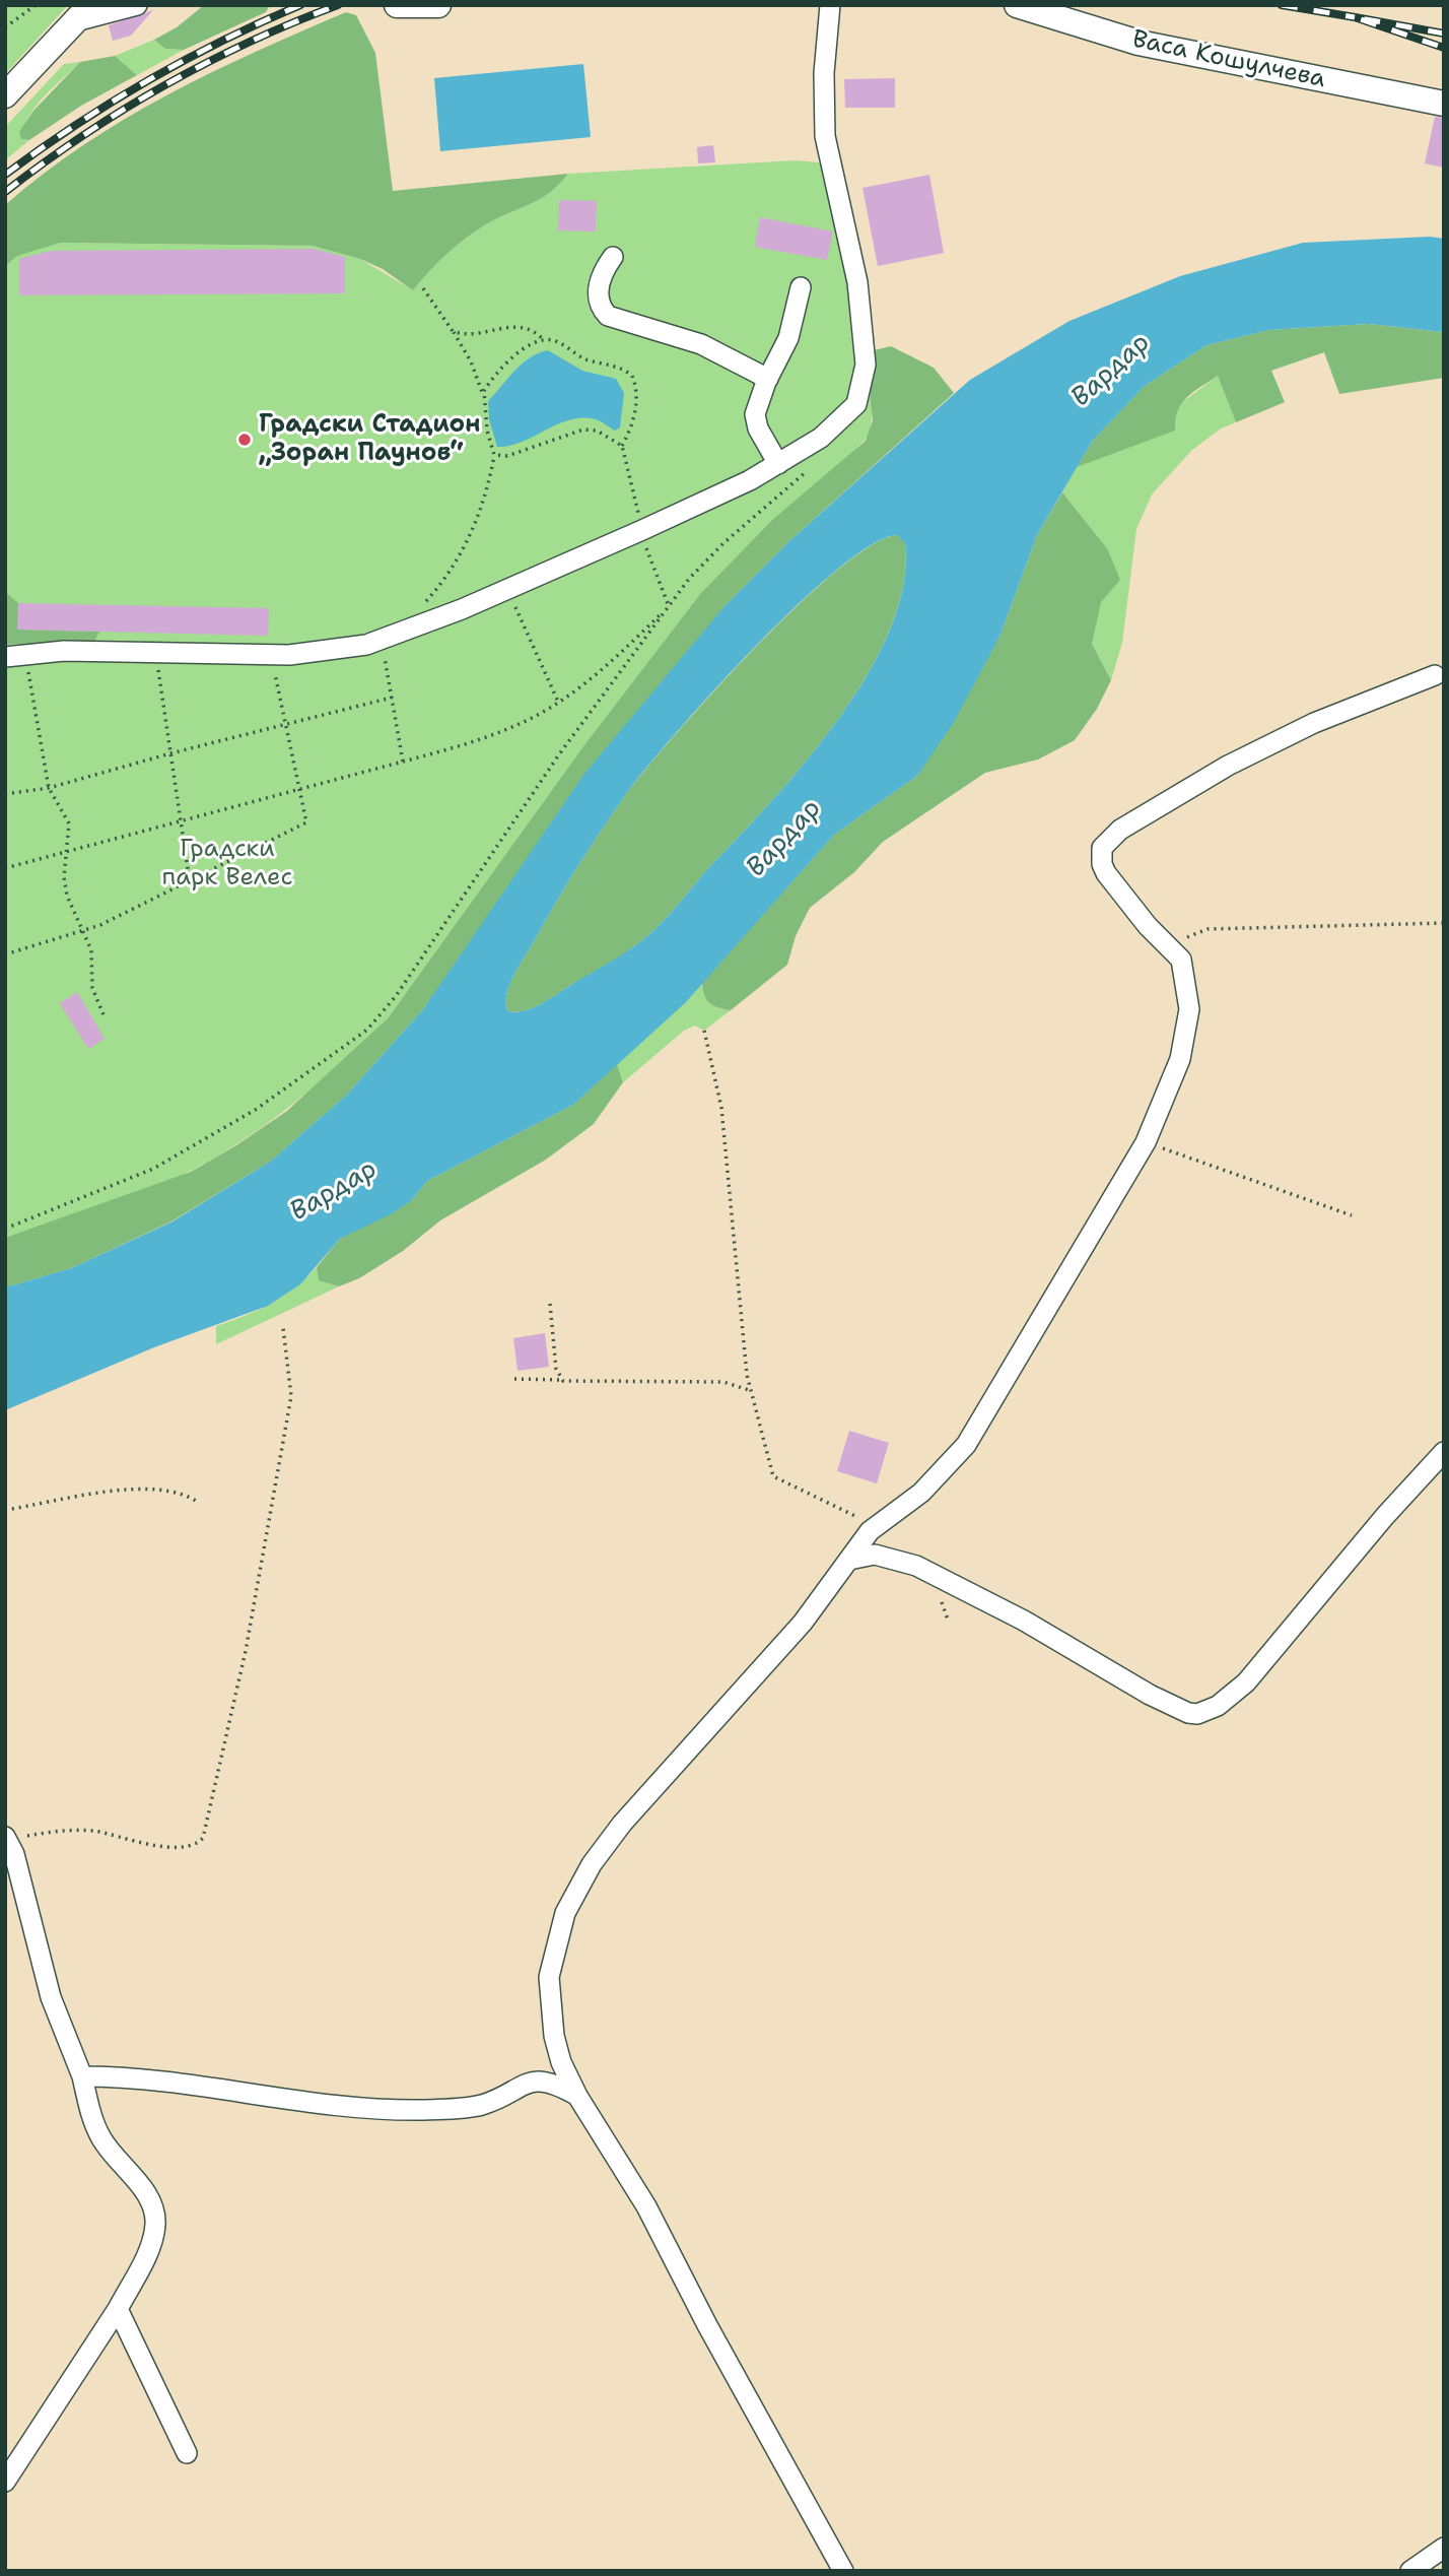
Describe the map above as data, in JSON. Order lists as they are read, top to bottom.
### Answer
{
  "streets": {
    "main road": ["Васа Кошулчева"]
  },
  "water": ["Вардар"],
  "parks": ["Градски парк Велес"],
  "places": ["Градски Стадион „Зоран Паунов“"]
}
